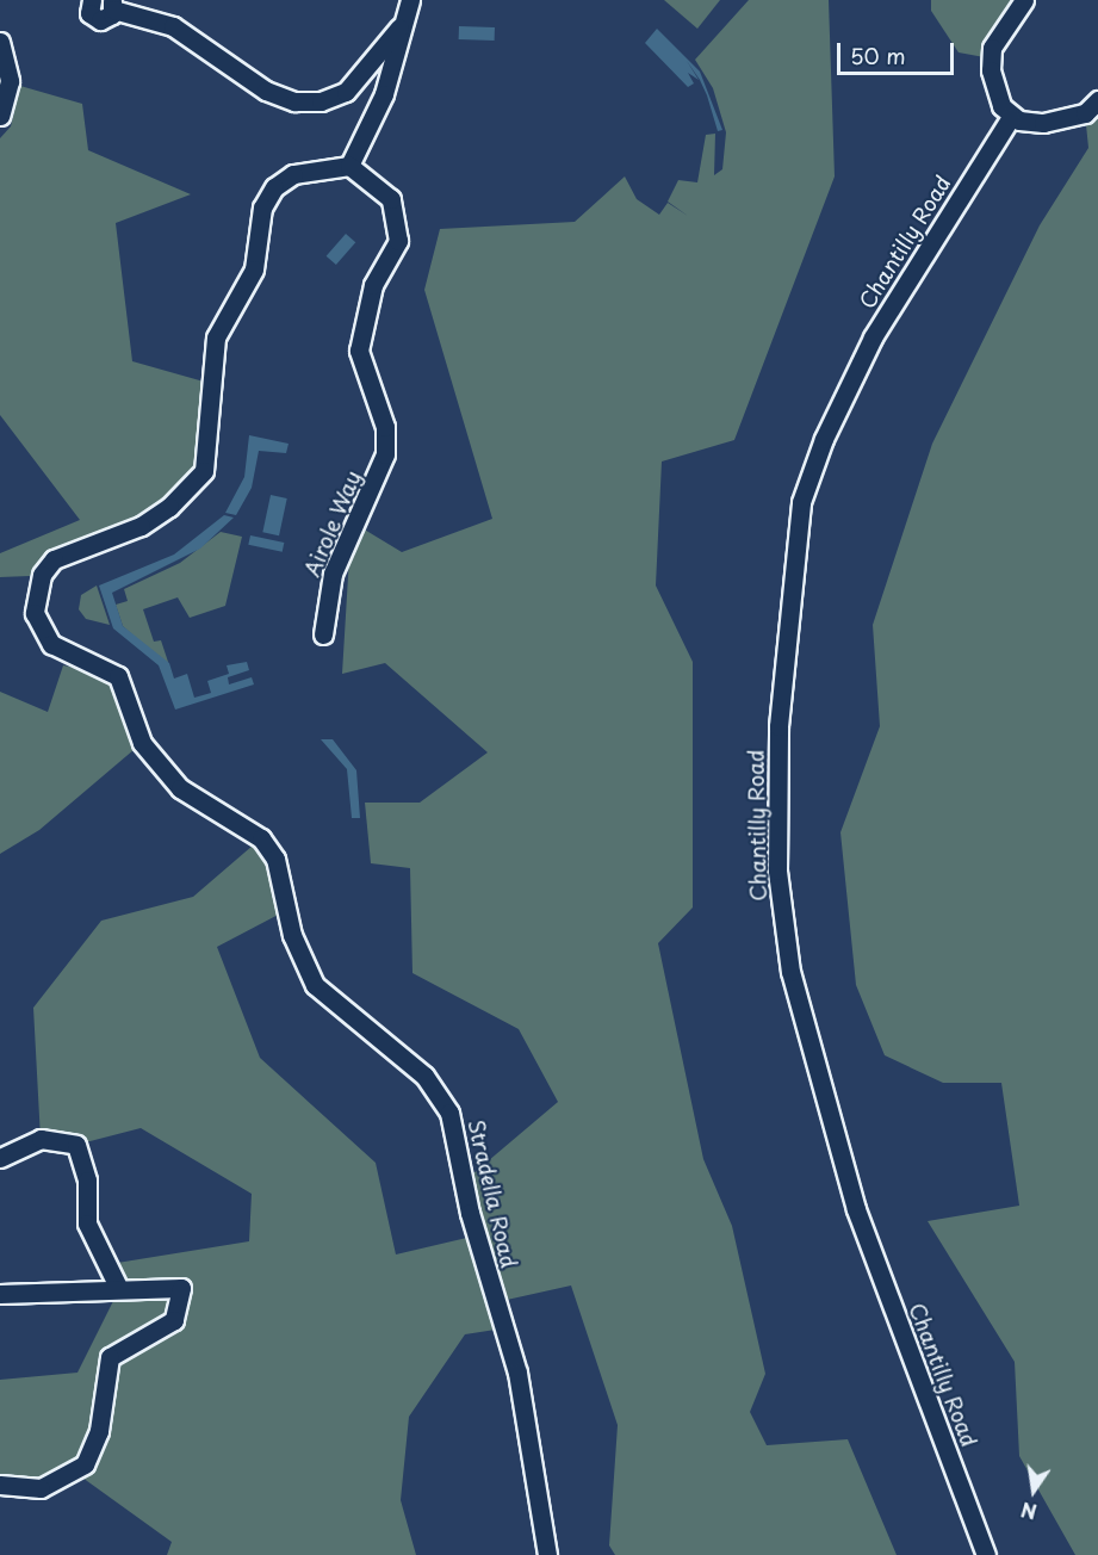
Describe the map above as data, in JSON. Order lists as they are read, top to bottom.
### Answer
{
  "streets": {
    "street": ["Chantilly Road", "Airole Way", "Stradella Road"]
  },
  "crossings": [
    ["Airole Way", "Stradella Road"]
  ],
  "scale_bar": "50 m",
  "north": "bottom"
}
